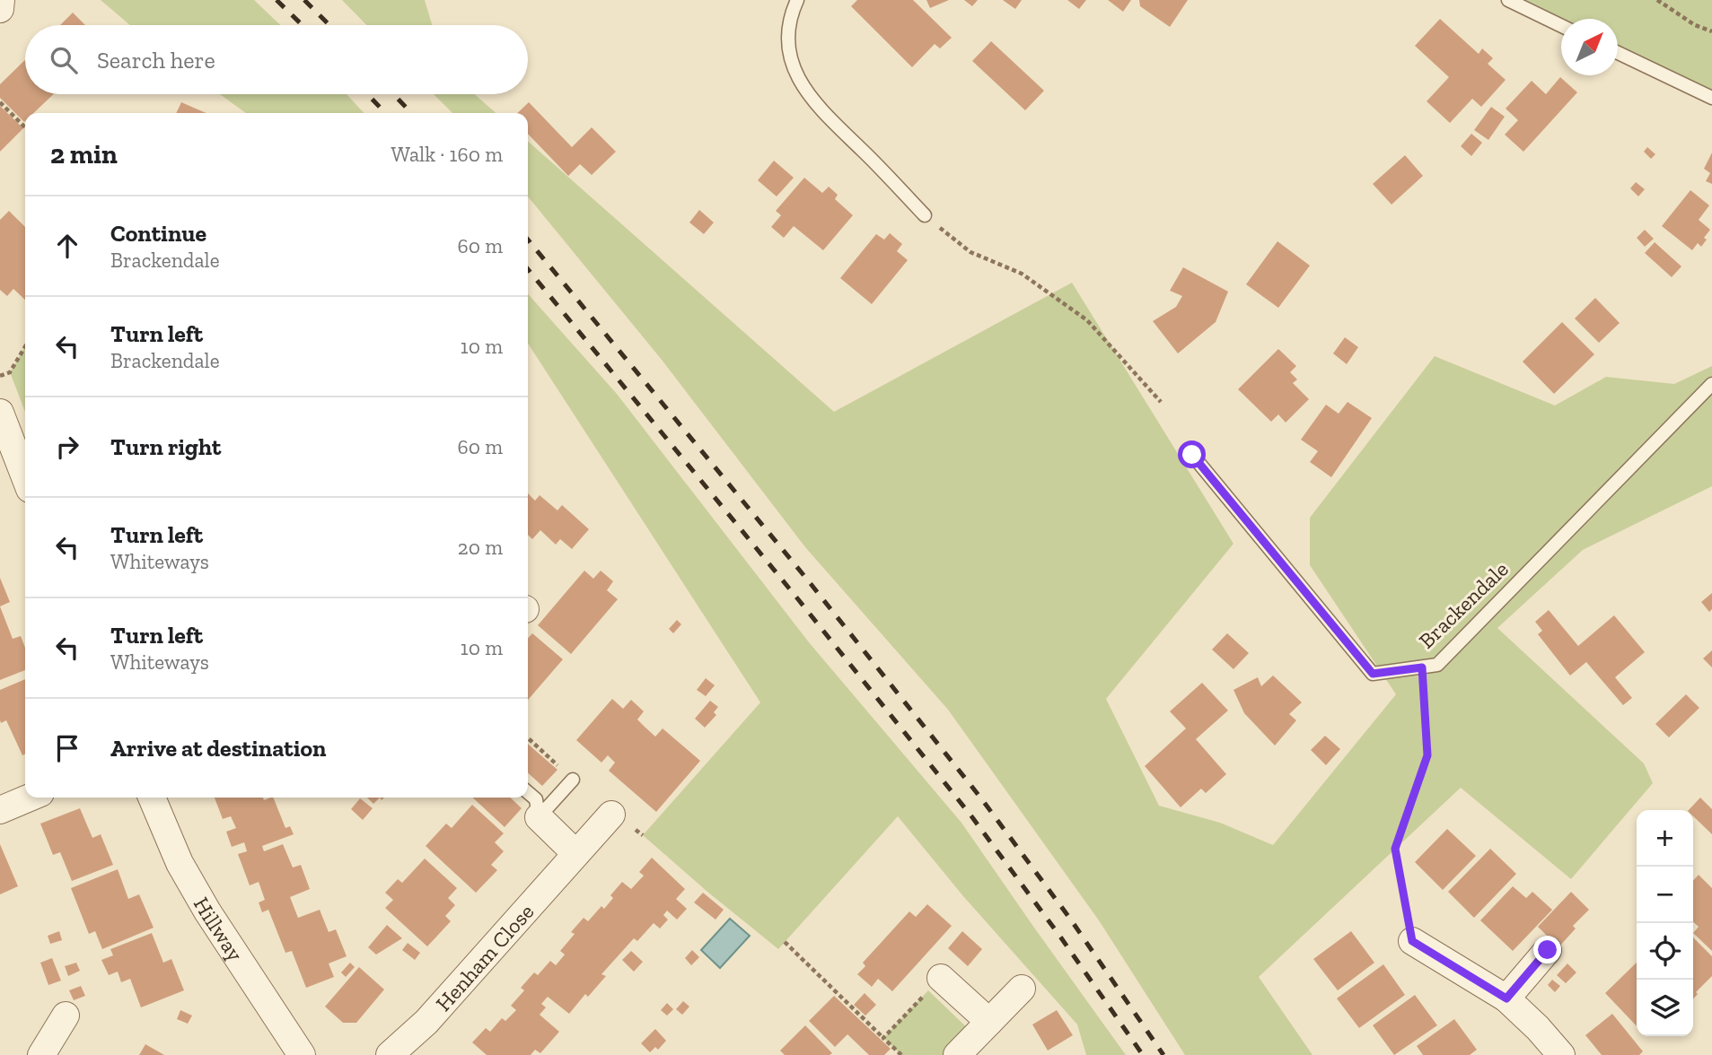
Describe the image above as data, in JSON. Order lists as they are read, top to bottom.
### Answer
{
  "streets": {
    "street": ["Hillway", "Henham Close"],
    "lane": ["Brackendale"]
  },
  "north": "top right",
  "page": {
    "search": "Search here",
    "heading": ["2 min", "Walk · 160 m"],
    "list": [
      ["Continue", "Brackendale", "60 m"],
      ["Turn left", "Brackendale", "10 m"],
      ["Turn right", "60 m"],
      ["Turn left", "Whiteways", "20 m"],
      ["Turn left", "Whiteways", "10 m"],
      "Arrive at destination"
    ],
    "map_buttons": ["+", "−"]
  }
}
